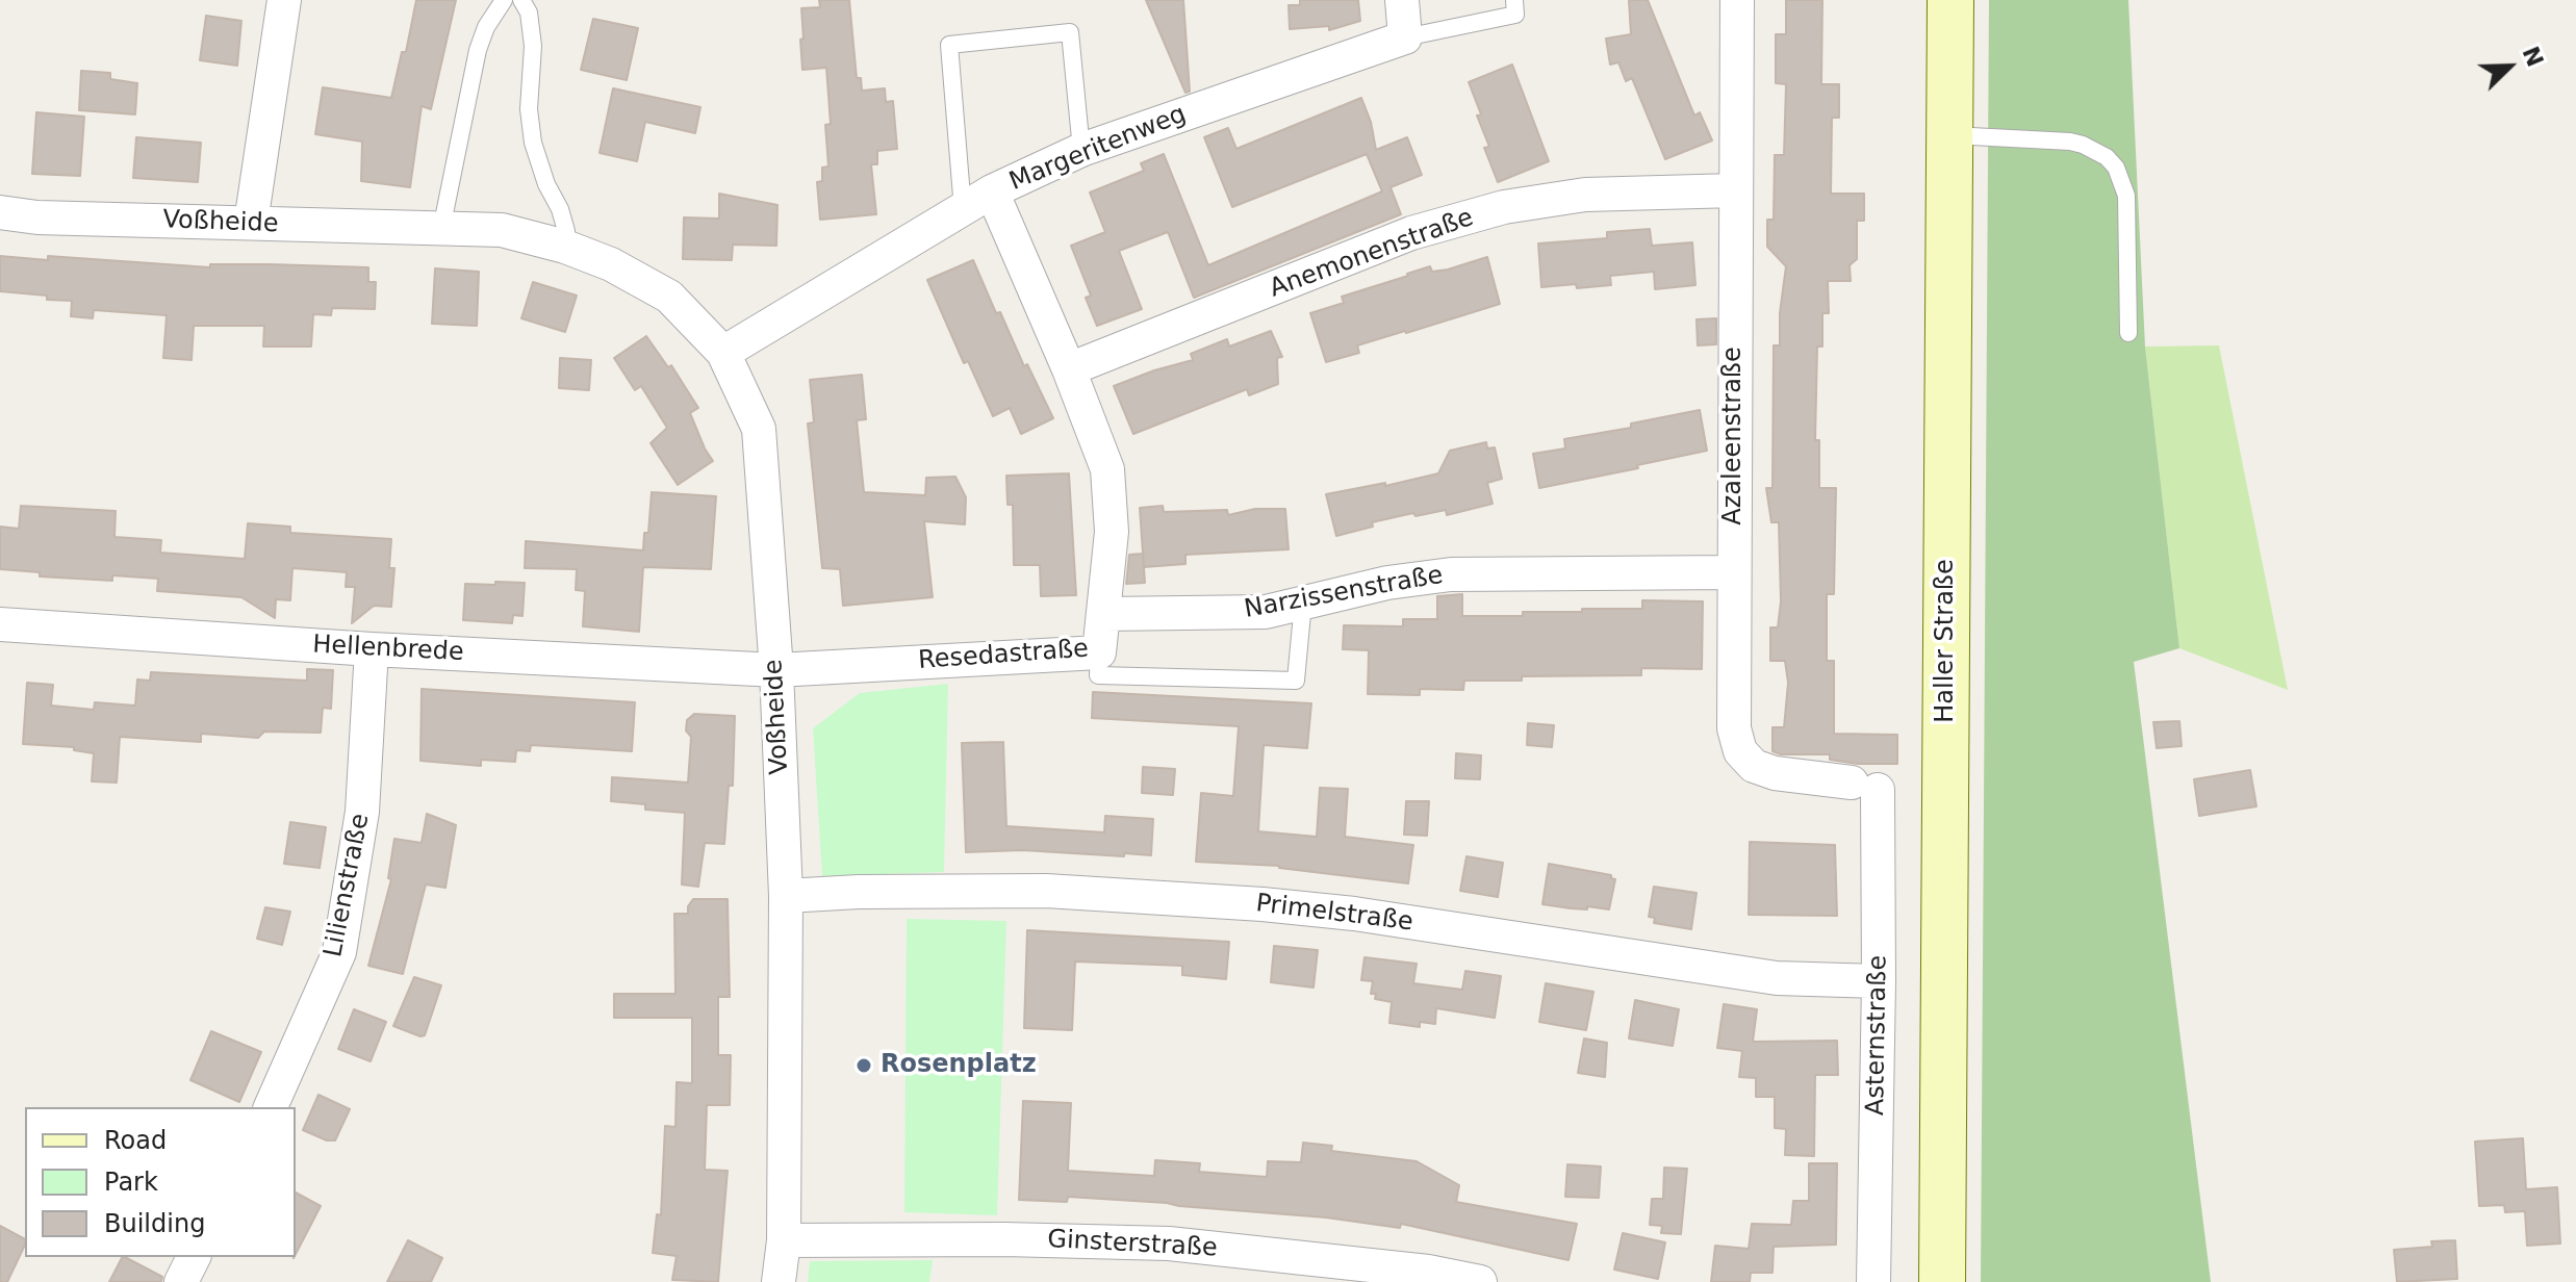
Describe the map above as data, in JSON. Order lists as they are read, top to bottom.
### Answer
{
  "streets": {
    "main road": ["Haller Straße"],
    "street": [
      "Margeritenweg",
      "Voßheide",
      "Anemonenstraße",
      "Azaleenstraße",
      "Narzissenstraße",
      "Hellenbrede",
      "Resedastraße",
      "Lilienstraße",
      "Primelstraße",
      "Asternstraße",
      "Ginsterstraße"
    ]
  },
  "crossings": [
    ["Margeritenweg", "Voßheide"],
    ["Margeritenweg", "Resedastraße"],
    ["Voßheide", "Hellenbrede"],
    ["Voßheide", "Resedastraße"],
    ["Voßheide", "Primelstraße"],
    ["Voßheide", "Ginsterstraße"],
    ["Anemonenstraße", "Azaleenstraße"],
    ["Anemonenstraße", "Resedastraße"],
    ["Azaleenstraße", "Narzissenstraße"],
    ["Azaleenstraße", "Asternstraße"],
    ["Narzissenstraße", "Resedastraße"],
    ["Hellenbrede", "Resedastraße"],
    ["Hellenbrede", "Lilienstraße"],
    ["Primelstraße", "Asternstraße"]
  ],
  "places": ["Rosenplatz"],
  "legend": ["Road", "Park", "Building"],
  "north": "top right"
}
